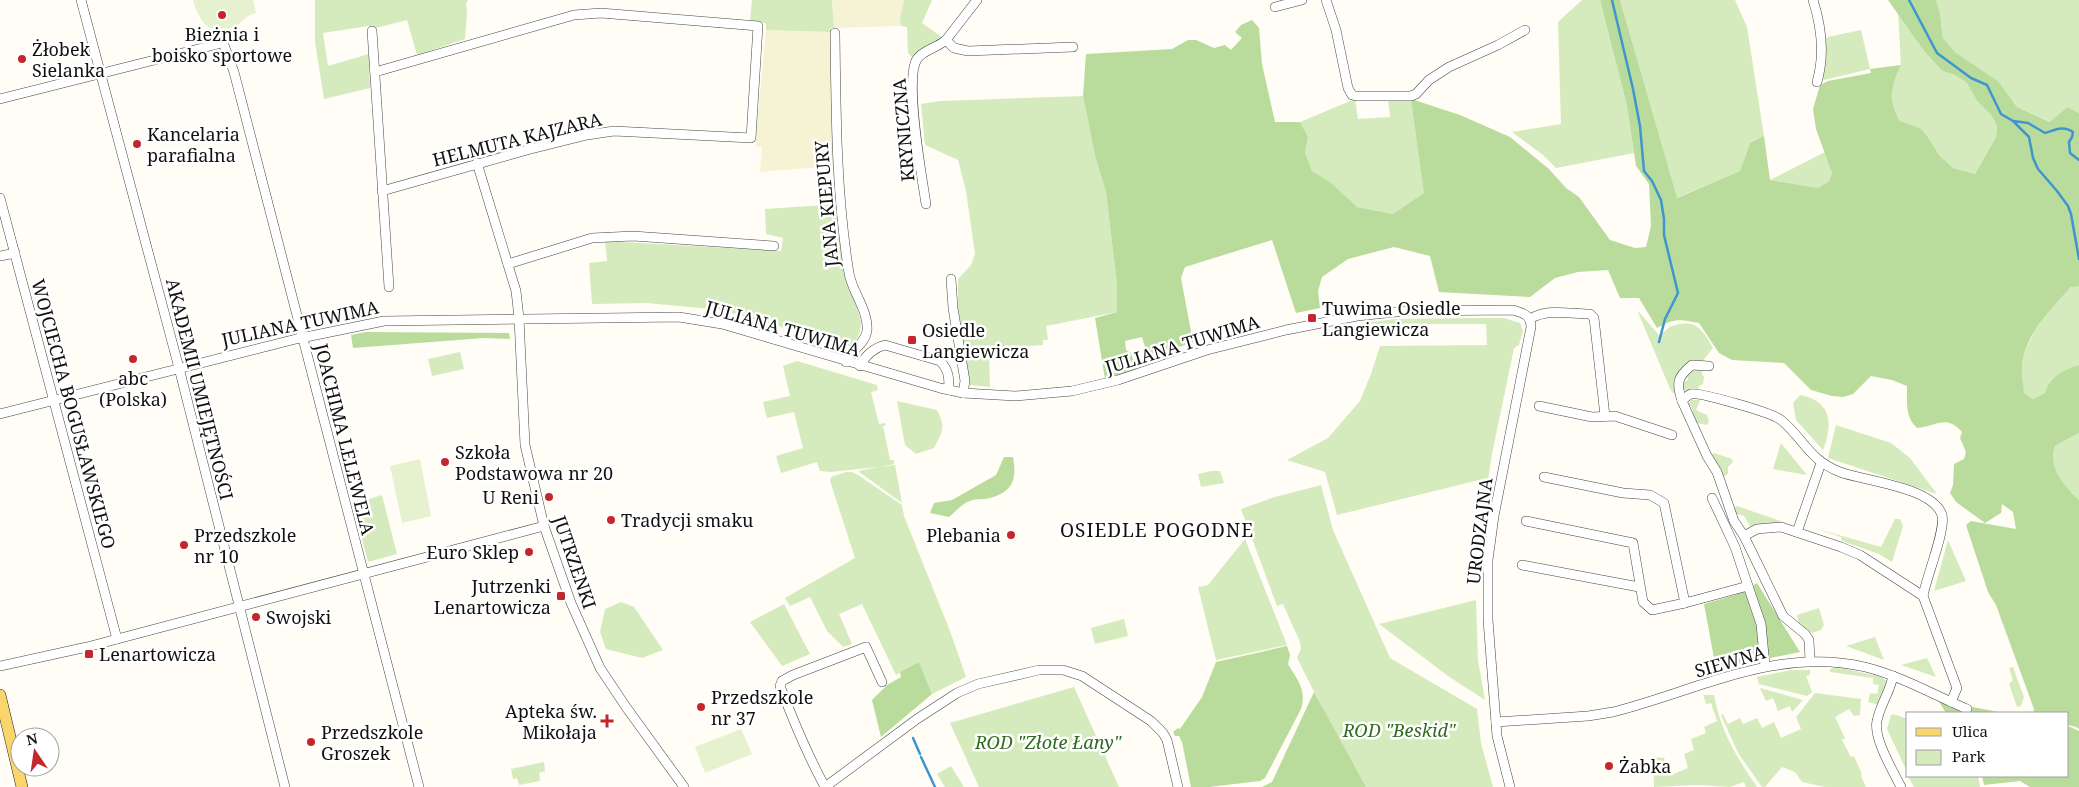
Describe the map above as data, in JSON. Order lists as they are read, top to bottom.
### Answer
{
  "streets": {
    "street": [
      "KRYNICZNA",
      "HELMUTA KAJZARA",
      "JANA KIEPURY",
      "JULIANA TUWIMA",
      "AKADEMII UMIEJĘTNOŚCI",
      "WOJCIECHA BOGUSŁAWSKIEGO",
      "JOACHIMA LELEWELA",
      "URODZAJNA",
      "JUTRZENKI",
      "SIEWNA"
    ]
  },
  "crossings": [
    ["HELMUTA KAJZARA", "JUTRZENKI"],
    ["JANA KIEPURY", "JULIANA TUWIMA"],
    ["JULIANA TUWIMA", "AKADEMII UMIEJĘTNOŚCI"],
    ["JULIANA TUWIMA", "WOJCIECHA BOGUSŁAWSKIEGO"],
    ["JULIANA TUWIMA", "JOACHIMA LELEWELA"],
    ["JULIANA TUWIMA", "URODZAJNA"],
    ["JULIANA TUWIMA", "JUTRZENKI"],
    ["AKADEMII UMIEJĘTNOŚCI", "JOACHIMA LELEWELA"],
    ["URODZAJNA", "SIEWNA"]
  ],
  "districts": ["OSIEDLE POGODNE"],
  "parks": ["ROD \"Beskid\"", "ROD \"Złote Łany\""],
  "places": {
    "other": [
      "Bieżnia i boisko sportowe",
      "Żłobek Sielanka",
      "Kancelaria parafialna",
      "abc (Polska)",
      "Szkoła Podstawowa nr 20",
      "U Reni",
      "Tradycji smaku",
      "Plebania",
      "Przedszkole nr 10",
      "Euro Sklep",
      "Swojski",
      "Przedszkole nr 37",
      "Przedszkole Groszek",
      "Żabka"
    ],
    "transit": [
      "Tuwima Osiedle Langiewicza",
      "Osiedle Langiewicza",
      "Jutrzenki Lenartowicza",
      "Lenartowicza"
    ],
    "health": ["Apteka św. Mikołaja"]
  },
  "legend": ["Ulica", "Park"],
  "north": "top"
}
